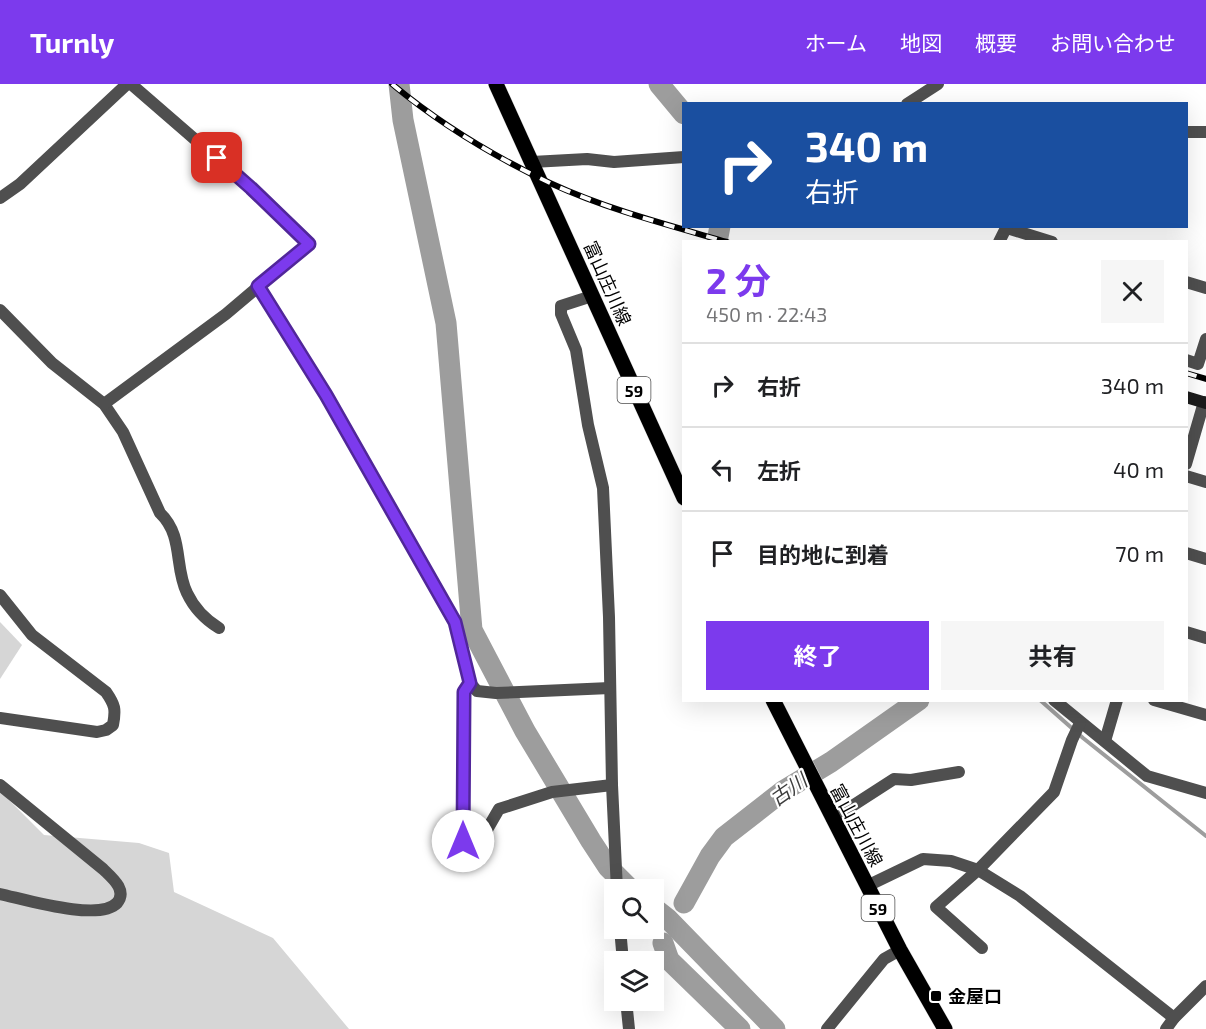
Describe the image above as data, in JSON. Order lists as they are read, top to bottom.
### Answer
{
  "streets": {
    "main road": ["富山庄川線", "59"]
  },
  "water": ["古川"],
  "places": {
    "transit": ["金屋口"]
  },
  "page": {
    "header": "Turnly",
    "nav": [
      "ホーム",
      "地図",
      "概要",
      "お問い合わせ"
    ],
    "turn": ["340 m", "右折"],
    "heading": ["2 分", "450 m · 22:43"],
    "list": [
      {
        "name": "右折",
        "value": "340 m"
      },
      {
        "name": "左折",
        "value": "40 m"
      },
      {
        "name": "目的地に到着",
        "value": "70 m"
      }
    ],
    "buttons": ["終了", "共有"]
  }
}
